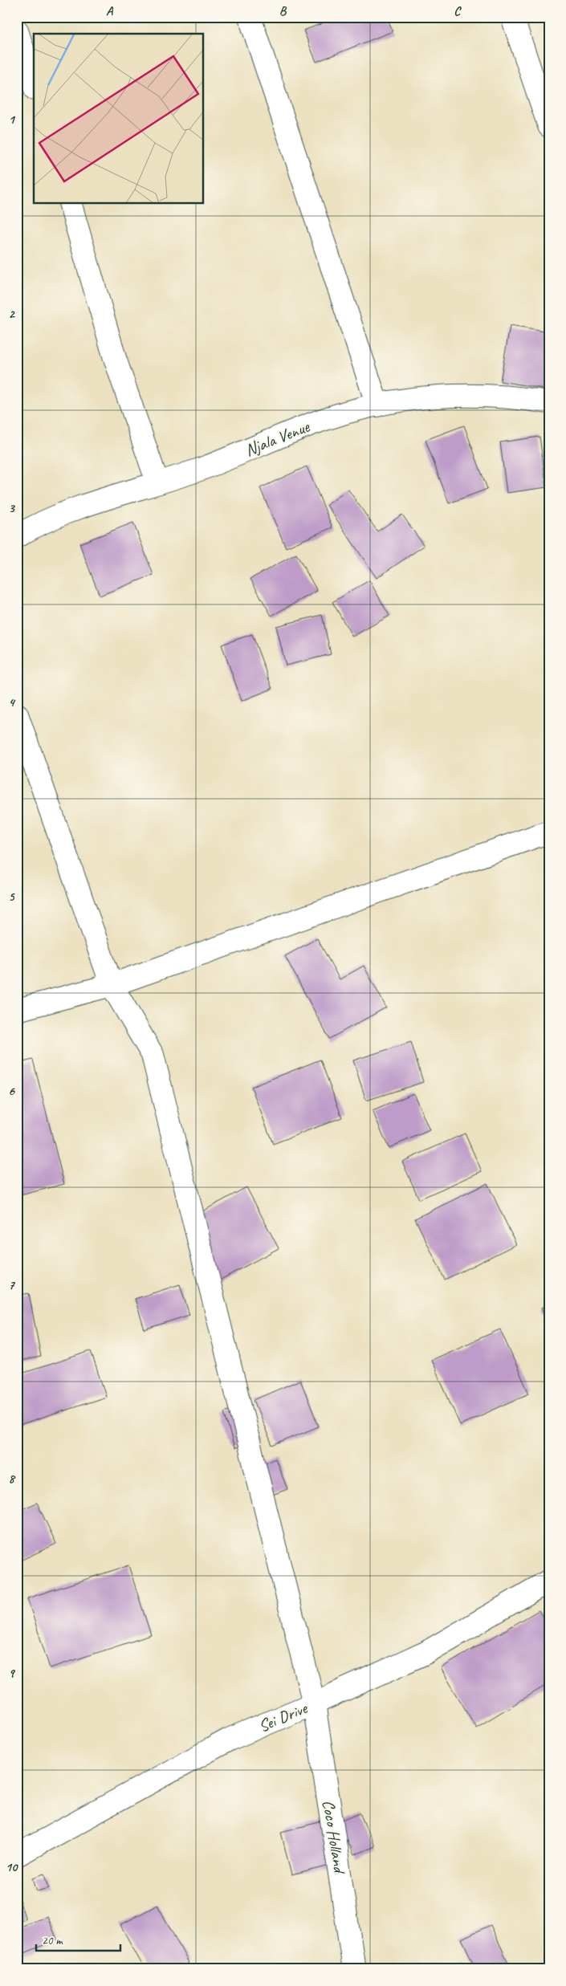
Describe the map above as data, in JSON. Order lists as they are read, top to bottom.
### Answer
{
  "streets": {
    "street": ["Njala Venue", "Sei Drive", "Coco Holland"]
  },
  "crossings": [
    ["Sei Drive", "Coco Holland"]
  ],
  "scale_bar": "20 m",
  "grid": {
    "columns": ["A", "B", "C"],
    "rows": [
      "1",
      "2",
      "3",
      "4",
      "5",
      "6",
      "7",
      "8",
      "9",
      "10"
    ]
  }
}
